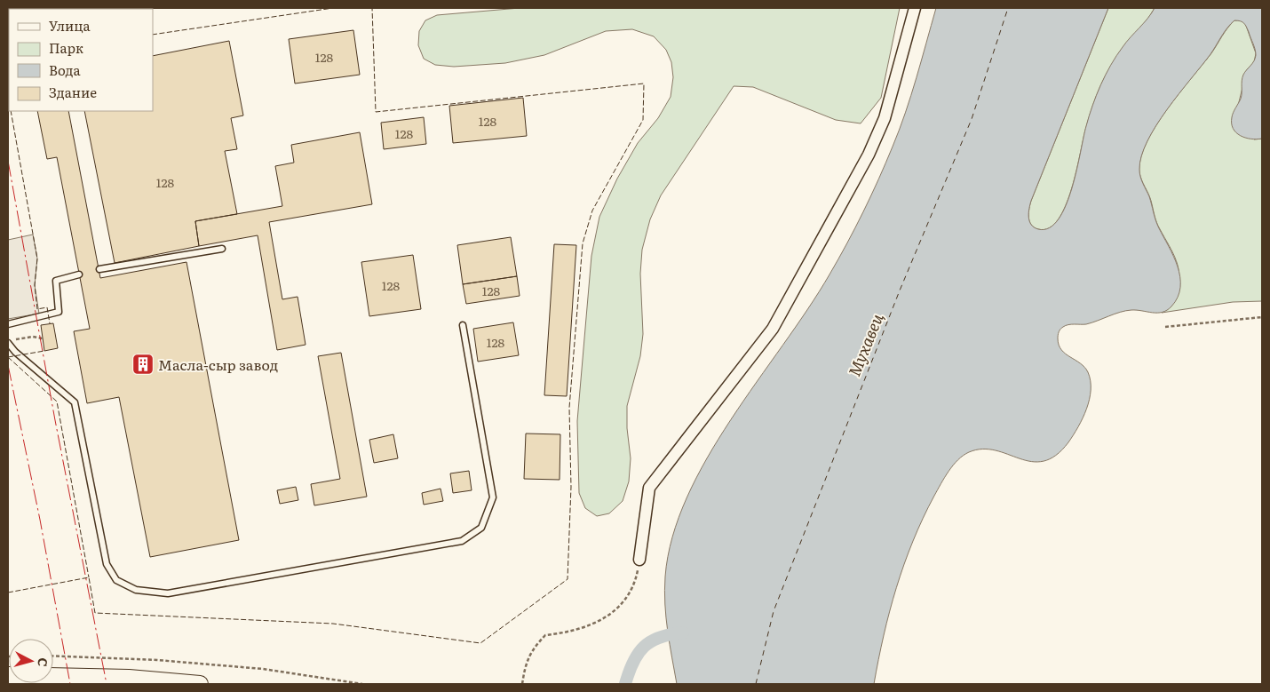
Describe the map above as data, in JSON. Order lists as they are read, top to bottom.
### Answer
{
  "water": ["Мухавец"],
  "places": {
    "building": ["Масла-сыр завод"]
  },
  "house_numbers": [
    "128",
    "128",
    "128",
    "128",
    "128",
    "128",
    "128"
  ],
  "legend": [
    "Улица",
    "Парк",
    "Вода",
    "Здание"
  ],
  "north": "right"
}
